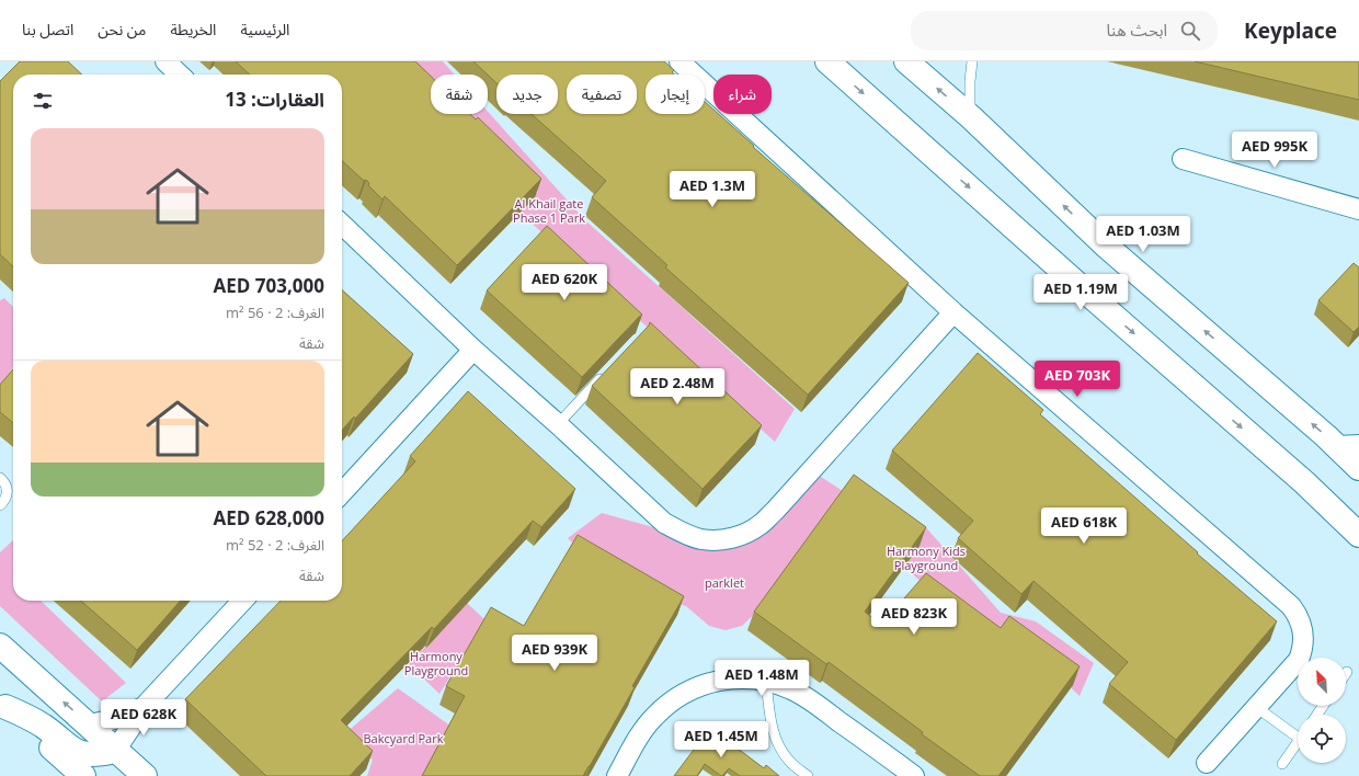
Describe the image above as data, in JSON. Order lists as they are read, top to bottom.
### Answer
{
  "parks": [
    "Al Khail gate Phase 1 Park",
    "Harmony Kids Playground",
    "parklet",
    "Harmony Playground",
    "Bakcyard Park"
  ],
  "north": "top left",
  "page": {
    "header": "Keyplace",
    "search": "ابحث هنا",
    "nav": [
      "الرئيسية",
      "الخريطة",
      "من نحن",
      "اتصل بنا"
    ],
    "chip": [
      "شراء",
      "إيجار",
      "تصفية",
      "جديد",
      "شقة"
    ],
    "heading": "العقارات: 13",
    "list": [
      {
        "name": "AED 703,000",
        "note": "الغرف: 2 · 56 m² · شقة"
      },
      {
        "name": "AED 628,000",
        "note": "الغرف: 2 · 52 m² · شقة"
      }
    ],
    "price": [
      "AED 995K",
      "AED 1.3M",
      "AED 1.03M",
      "AED 620K",
      "AED 1.19M",
      "AED 703K",
      "AED 2.48M",
      "AED 618K",
      "AED 823K",
      "AED 939K",
      "AED 1.48M",
      "AED 628K",
      "AED 1.45M"
    ]
  }
}
